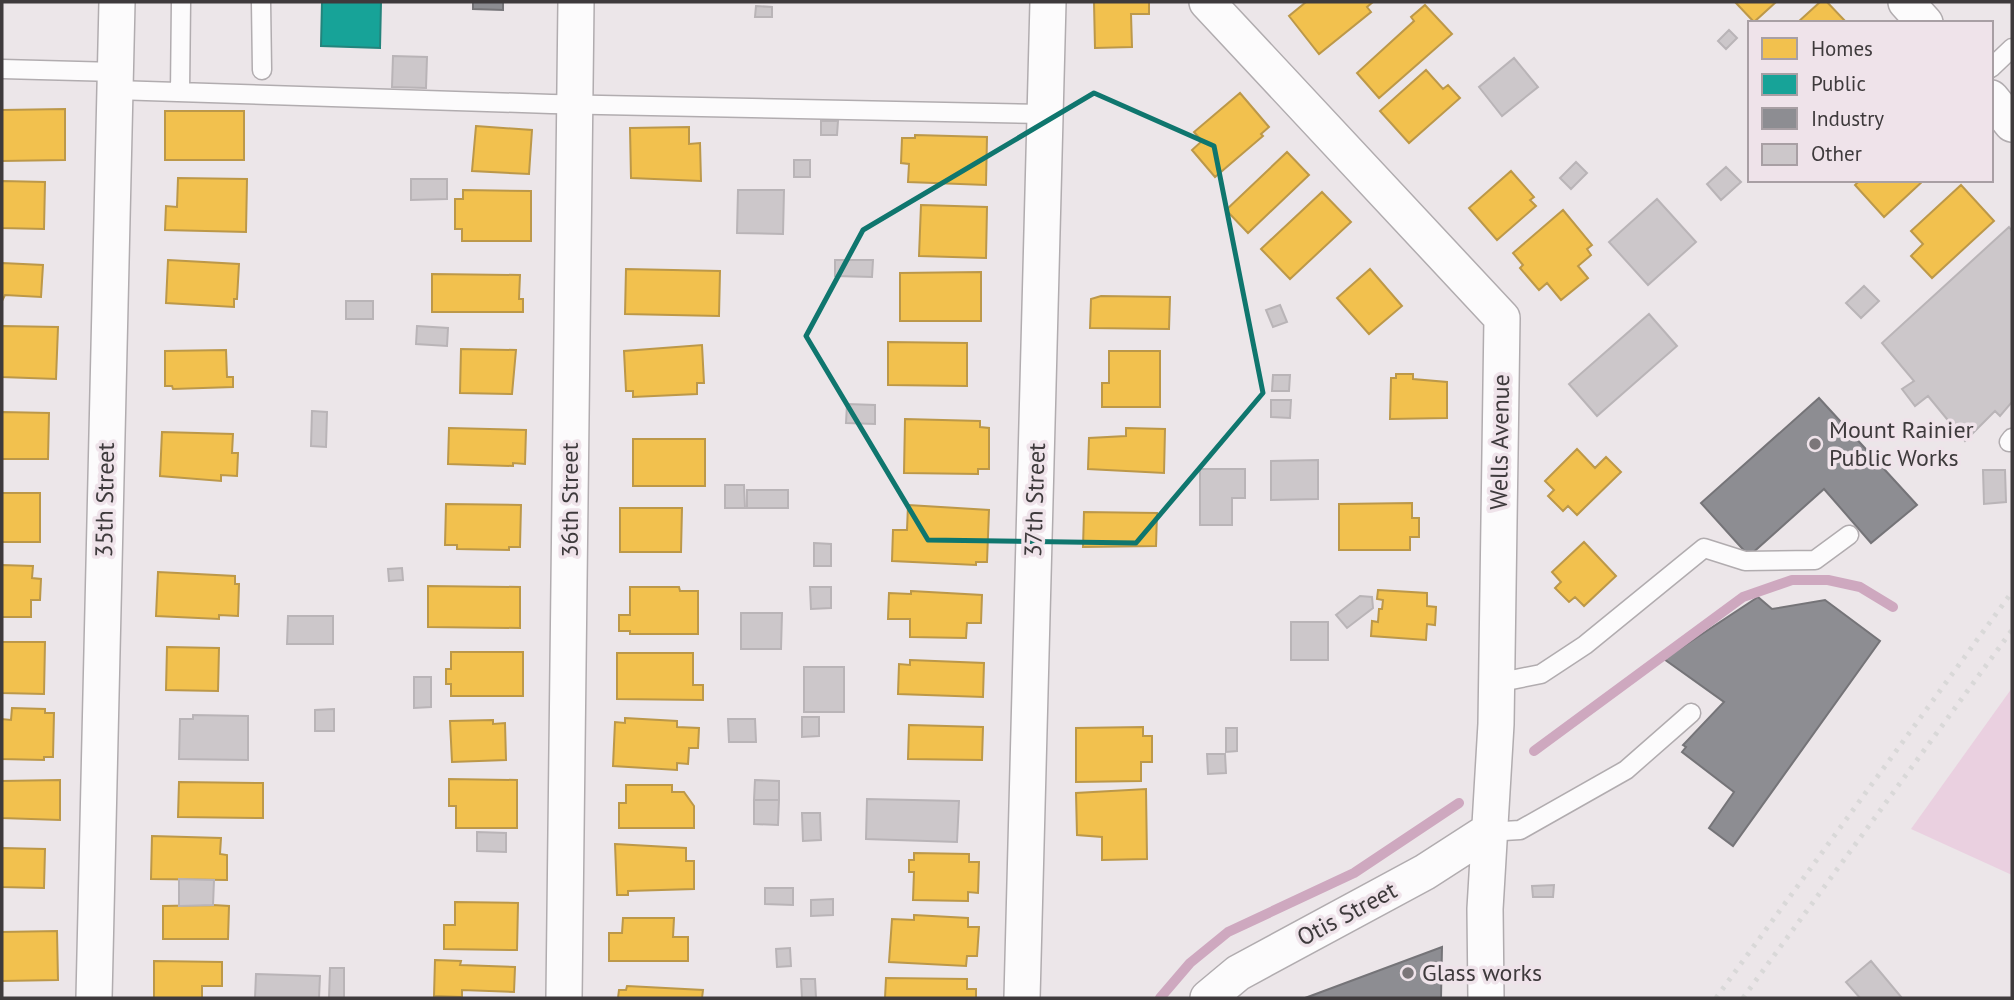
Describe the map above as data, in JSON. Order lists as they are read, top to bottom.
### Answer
{
  "streets": {
    "street": [
      "Wells Avenue",
      "35th Street",
      "36th Street",
      "37th Street",
      "Otis Street"
    ]
  },
  "crossings": [
    ["Wells Avenue", "Otis Street"]
  ],
  "places": ["Mount Rainier Public Works", "Glass works"],
  "legend": [
    "Homes",
    "Public",
    "Industry",
    "Other"
  ]
}
